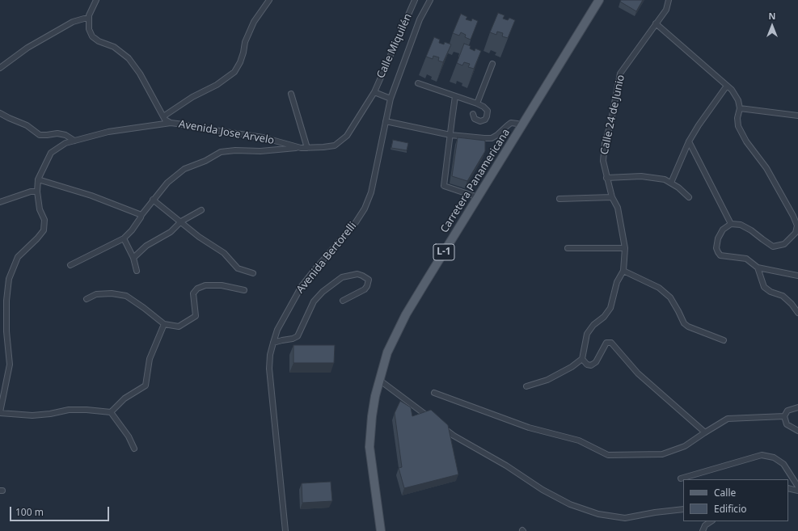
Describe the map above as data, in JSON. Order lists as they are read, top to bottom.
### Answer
{
  "streets": {
    "main road": ["Carretera Panamericana", "L-1"],
    "street": [
      "Calle Miquilén",
      "Calle 24 de Junio",
      "Avenida Jose Arvelo",
      "Avenida Bertorelli"
    ]
  },
  "crossings": [
    ["Calle Miquilén", "Avenida Jose Arvelo"]
  ],
  "legend": ["Calle", "Edificio"],
  "scale_bar": "100 m",
  "north": "top"
}
